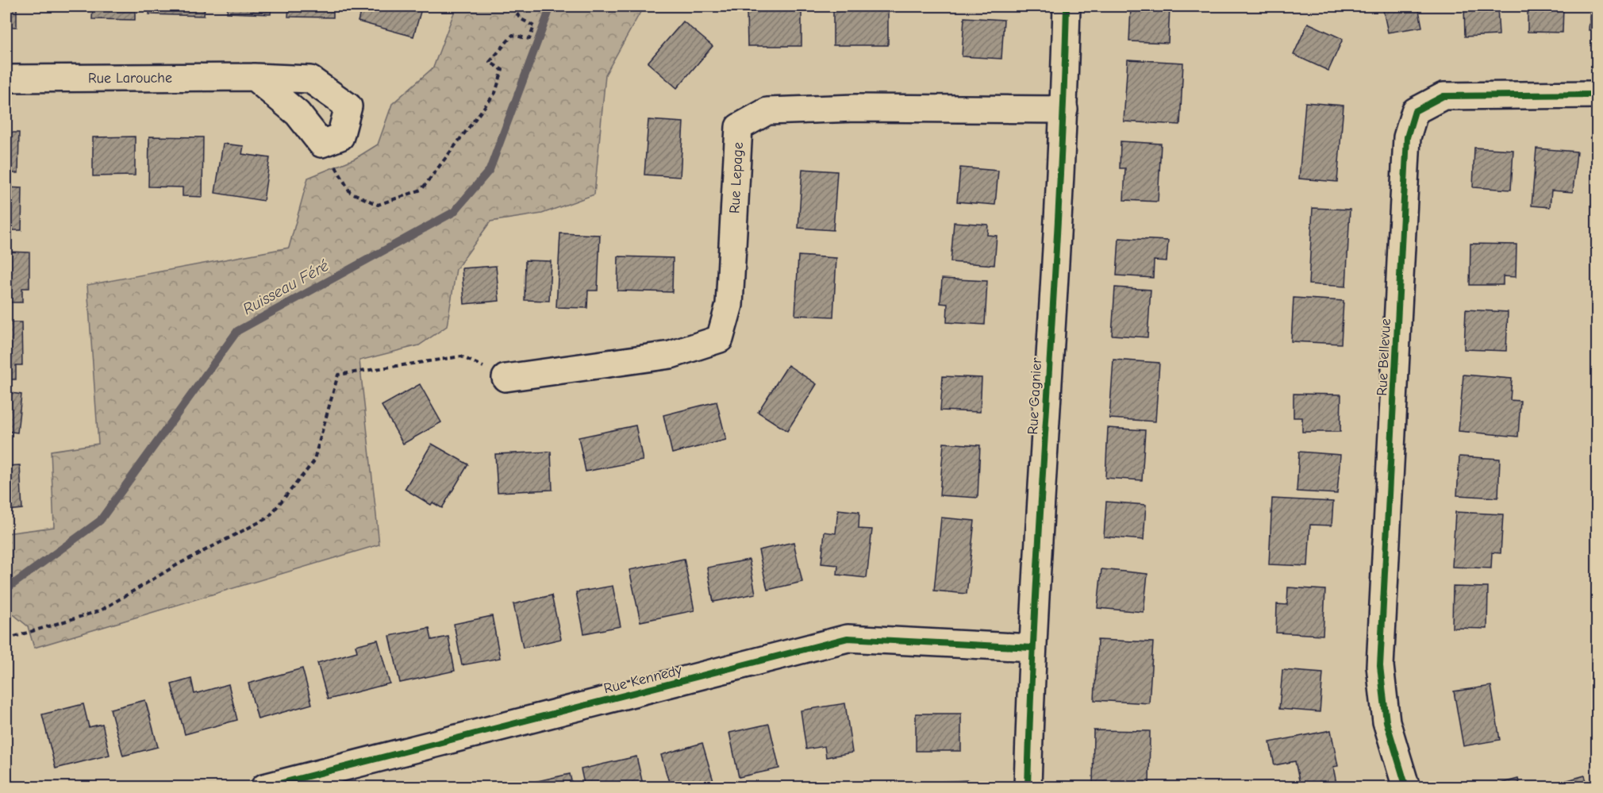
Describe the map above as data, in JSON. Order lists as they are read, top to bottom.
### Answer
{
  "streets": {
    "street": [
      "Rue Larouche",
      "Rue Lepage",
      "Rue Bellevue",
      "Rue Gagnier",
      "Rue Kennedy"
    ]
  },
  "crossings": [
    ["Rue Lepage", "Rue Gagnier"],
    ["Rue Gagnier", "Rue Kennedy"]
  ],
  "water": ["Ruisseau Féré"]
}
